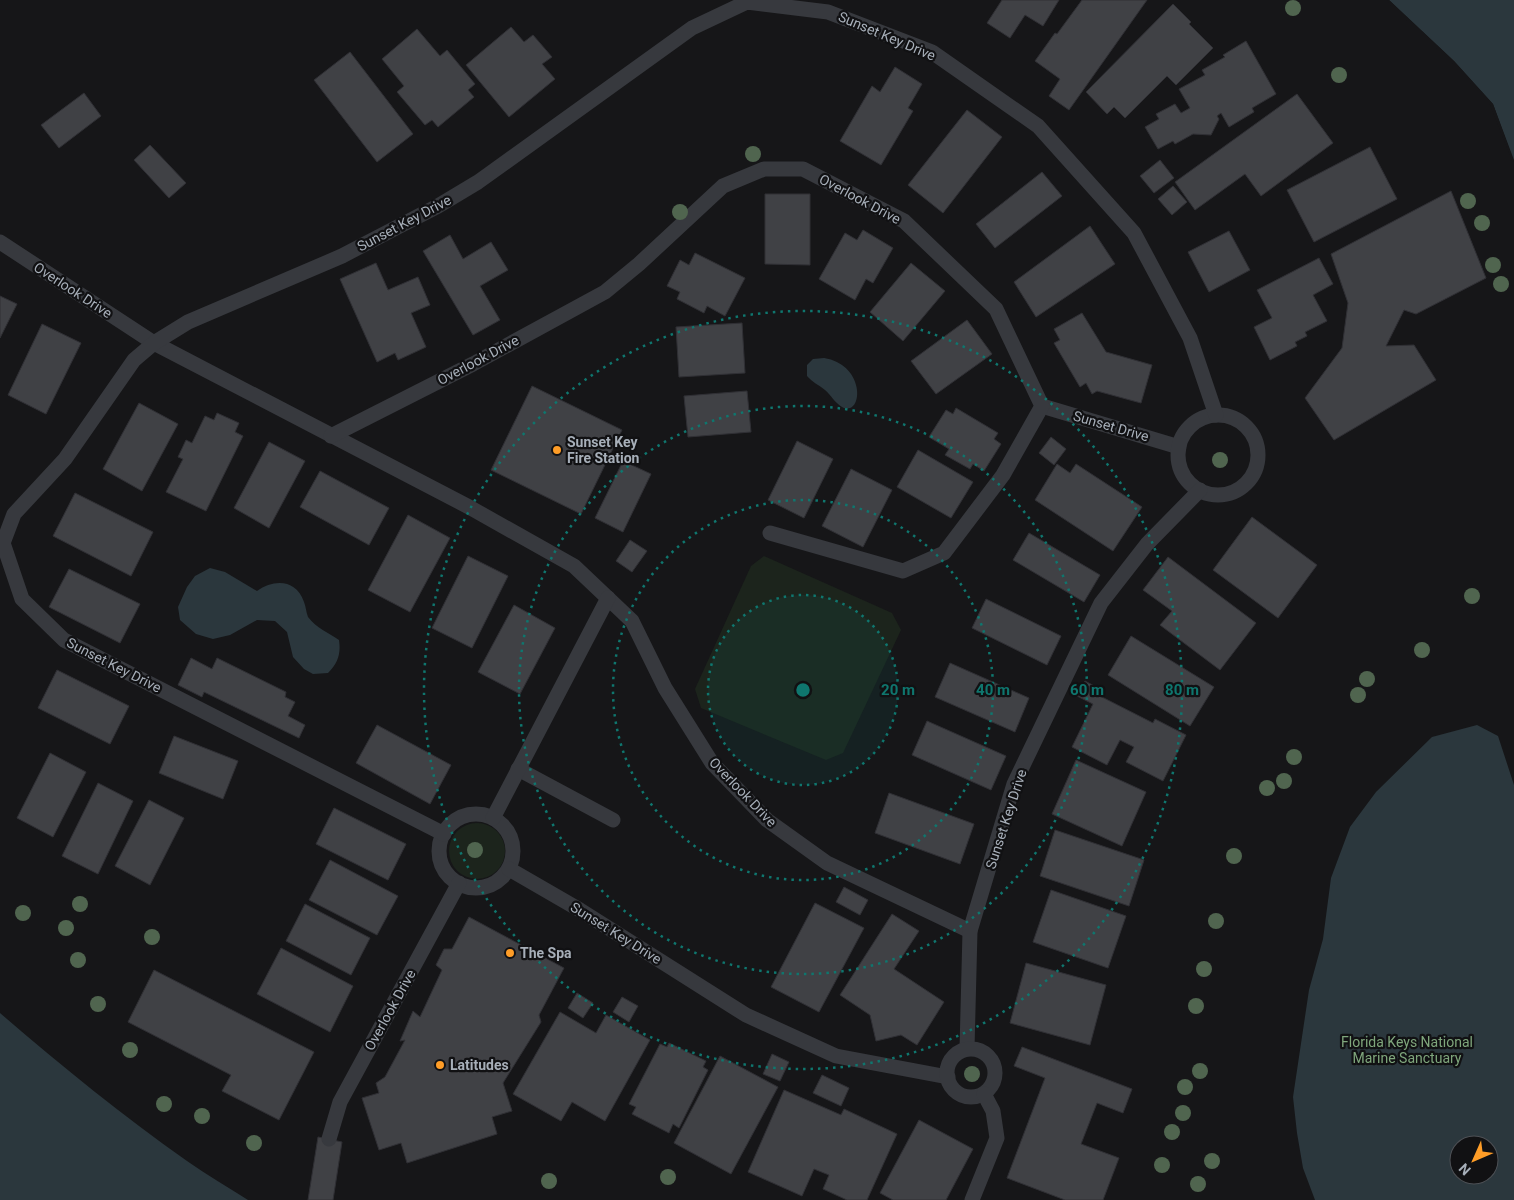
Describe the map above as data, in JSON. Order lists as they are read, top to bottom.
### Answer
{
  "streets": {
    "lane": ["Sunset Key Drive", "Overlook Drive", "Sunset Drive"]
  },
  "crossings": [
    ["Sunset Key Drive", "Overlook Drive"],
    ["Sunset Key Drive", "Sunset Drive"],
    ["Overlook Drive", "Sunset Drive"]
  ],
  "parks": ["Florida Keys National Marine Sanctuary"],
  "places": ["Sunset Key Fire Station", "The Spa", "Latitudes"],
  "north": "bottom left",
  "rings": [
    "20 m",
    "40 m",
    "60 m",
    "80 m"
  ]
}
